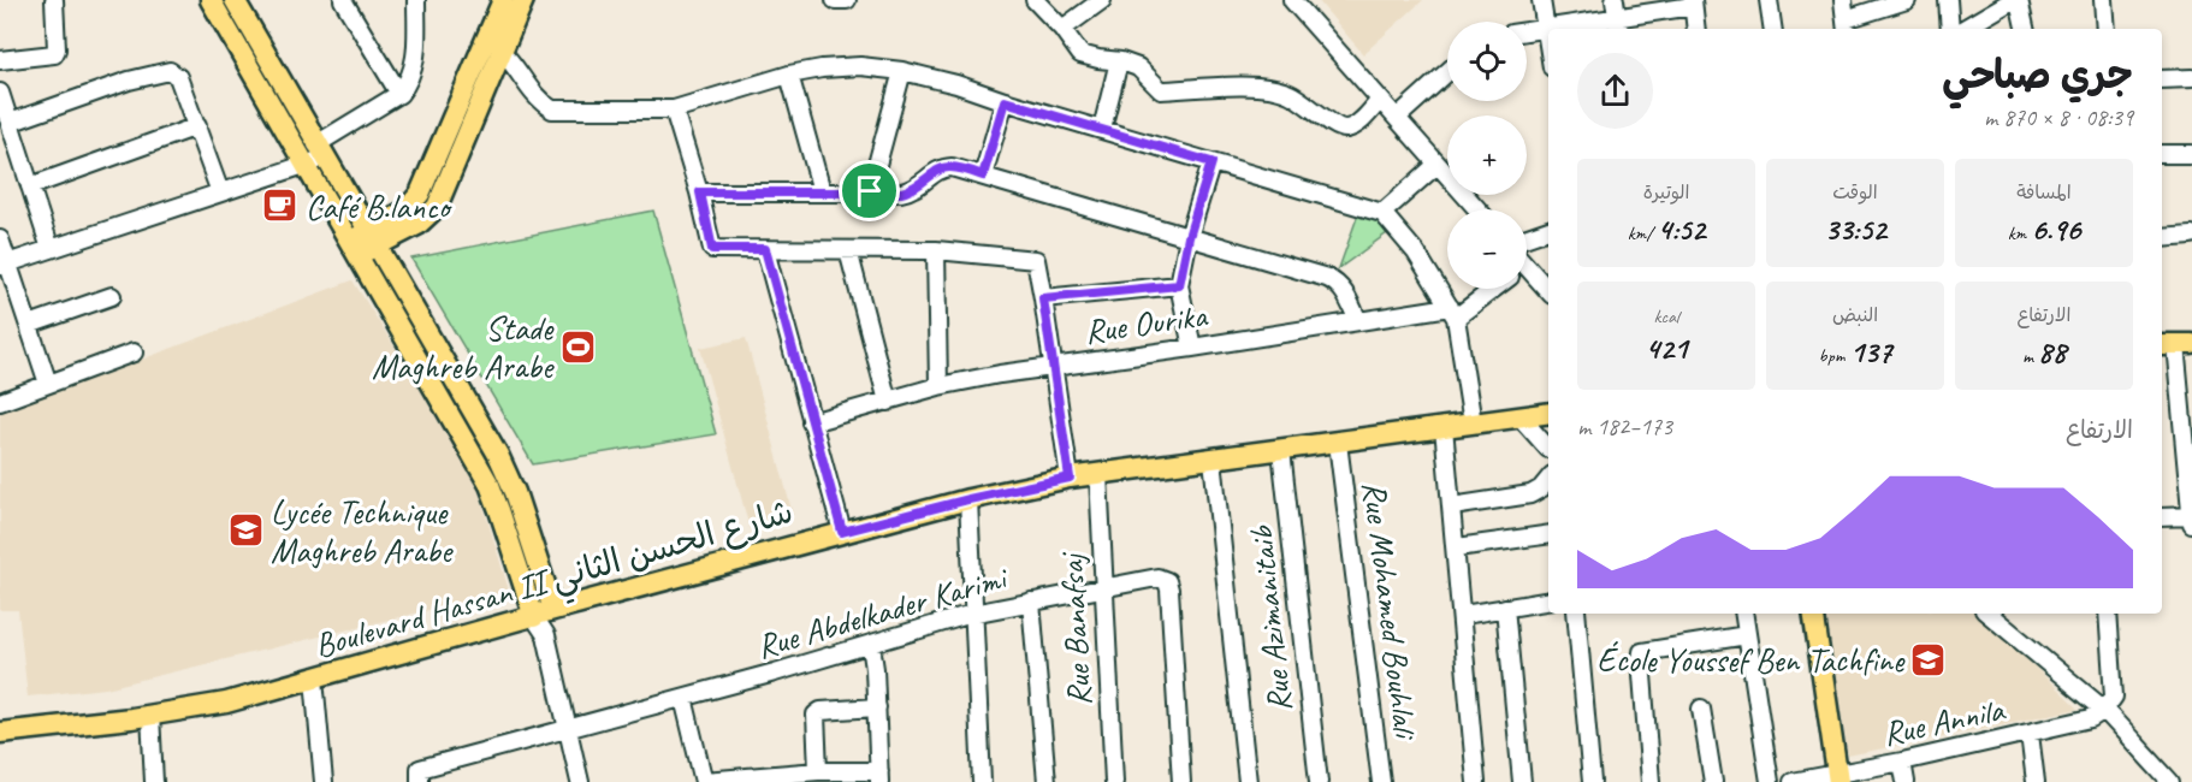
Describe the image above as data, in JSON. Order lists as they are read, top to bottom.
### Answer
{
  "streets": {
    "main road": ["Boulevard Hassan II شارع الحسن الثاني"],
    "street": [
      "Rue Ourika",
      "Rue Mohamed Bouhlali",
      "Rue Abdelkader Karimi",
      "Rue Azimanitaib",
      "Rue Banafsaj",
      "Rue Annila"
    ]
  },
  "crossings": [
    ["Boulevard Hassan II شارع الحسن الثاني", "Rue Mohamed Bouhlali"],
    ["Boulevard Hassan II شارع الحسن الثاني", "Rue Azimanitaib"],
    ["Boulevard Hassan II شارع الحسن الثاني", "Rue Banafsaj"],
    ["Rue Abdelkader Karimi", "Rue Banafsaj"]
  ],
  "places": {
    "cafe": ["Café B.lanco"],
    "sports": ["Stade Maghreb Arabe"],
    "school or university": ["Lycée Technique Maghreb Arabe", "École Youssef Ben Tachfine"]
  },
  "page": {
    "map_buttons": ["+", "−"],
    "heading": ["جري صباحي", "08:39 · 8 × 870 m"],
    "stats": [
      ["المسافة", "6.96 km"],
      ["الوقت", "33:52"],
      ["الوتيرة", "4:52 /km"],
      ["الارتفاع", "88 m"],
      ["النبض", "137 bpm"],
      ["kcal", "421"]
    ],
    "chart": ["الارتفاع", "173–182 m"]
  }
}
